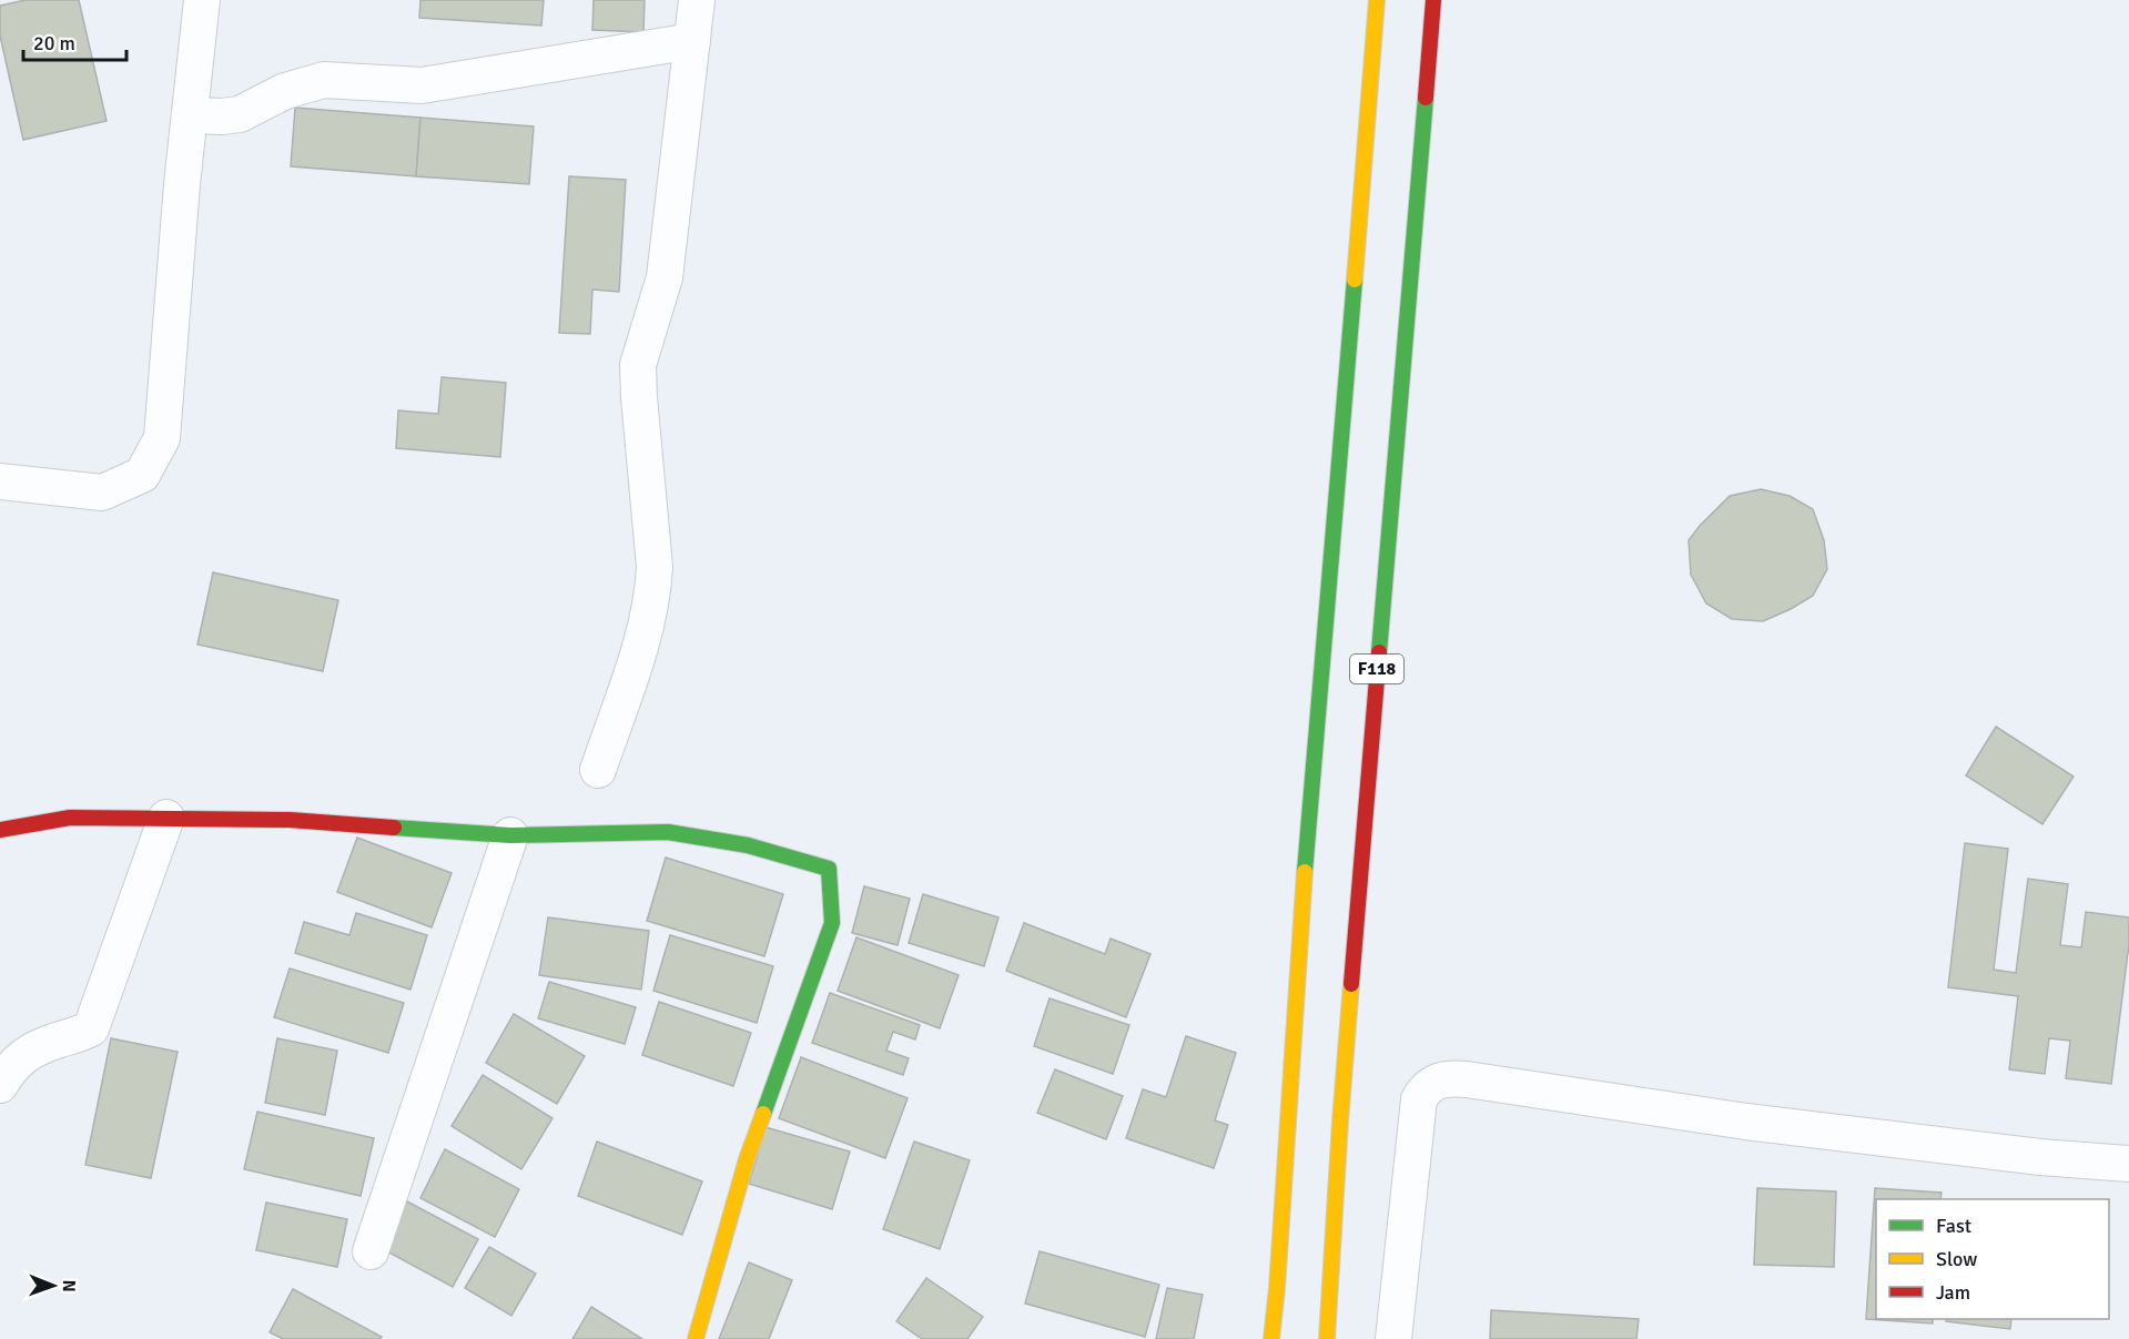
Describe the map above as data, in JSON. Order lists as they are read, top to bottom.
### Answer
{
  "streets": {
    "main road": ["F118"]
  },
  "legend": ["Fast", "Slow", "Jam"],
  "scale_bar": "20 m",
  "north": "right"
}
